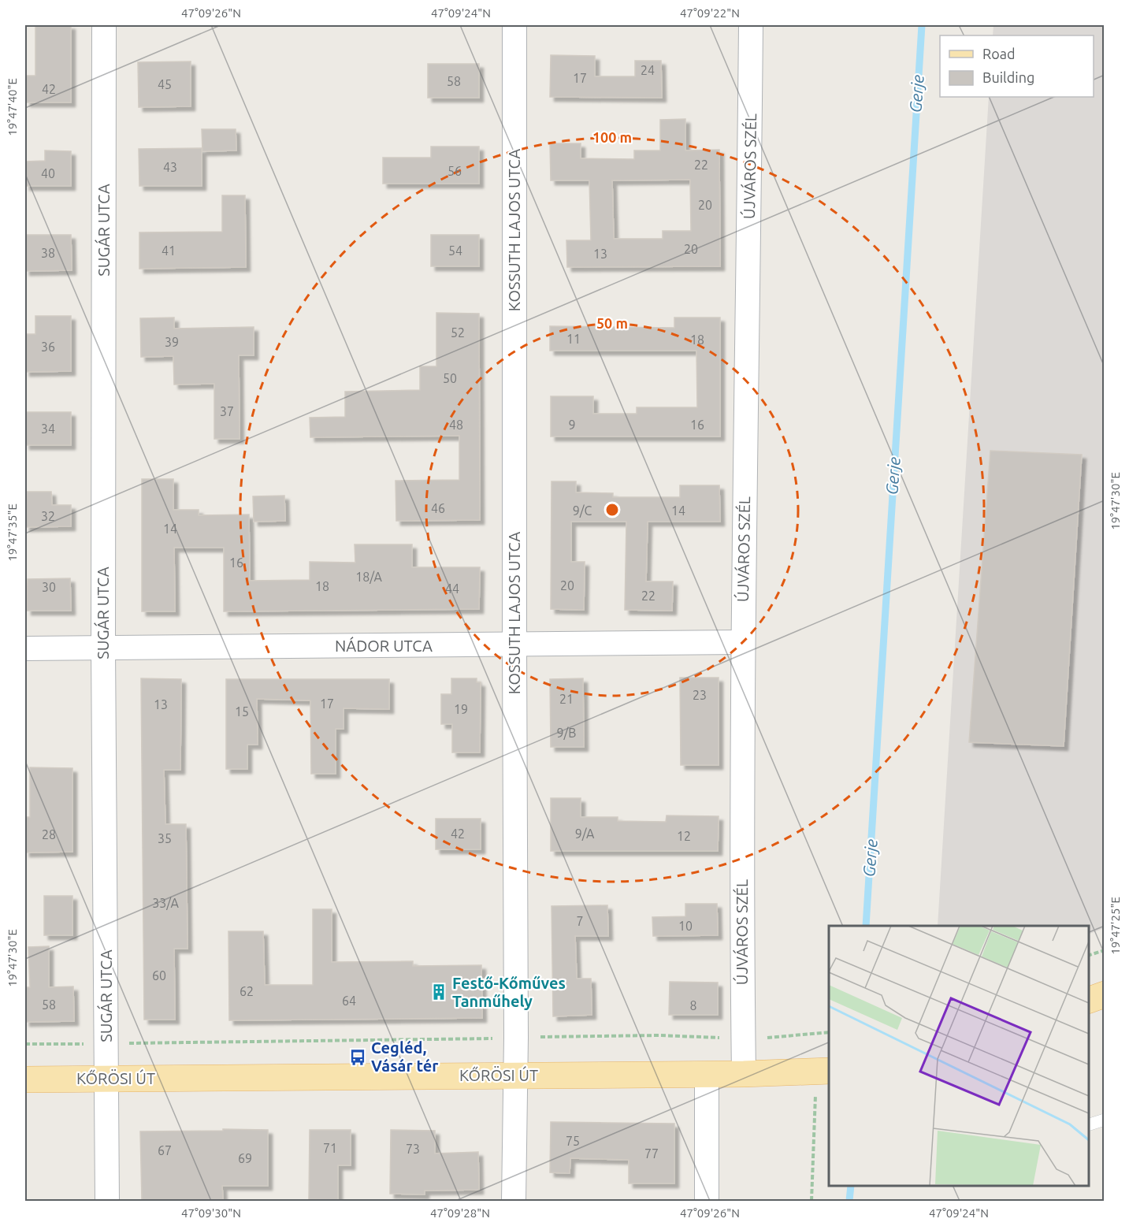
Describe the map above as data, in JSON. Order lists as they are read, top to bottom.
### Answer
{
  "streets": {
    "main road": ["KŐRÖSI ÚT"],
    "street": [
      "ÚJVÁROS SZÉL",
      "SUGÁR UTCA",
      "KOSSUTH LAJOS UTCA",
      "NÁDOR UTCA"
    ]
  },
  "crossings": [
    ["ÚJVÁROS SZÉL", "NÁDOR UTCA"],
    ["ÚJVÁROS SZÉL", "KŐRÖSI ÚT"],
    ["SUGÁR UTCA", "NÁDOR UTCA"],
    ["SUGÁR UTCA", "KŐRÖSI ÚT"],
    ["KOSSUTH LAJOS UTCA", "NÁDOR UTCA"],
    ["KOSSUTH LAJOS UTCA", "KŐRÖSI ÚT"]
  ],
  "water": ["Gerje"],
  "places": {
    "building": ["Festő-Kőműves Tanműhely"],
    "bus stop": ["Cegléd, Vásár tér"]
  },
  "house_numbers": [
    "24",
    "17",
    "58",
    "45",
    "42",
    "22",
    "43",
    "56",
    "40",
    "20",
    "20",
    "41",
    "54",
    "38",
    "13",
    "52",
    "11",
    "18",
    "39",
    "36",
    "50",
    "37",
    "48",
    "9",
    "16",
    "34",
    "46",
    "9/C",
    "14",
    "32",
    "14",
    "16",
    "18/A",
    "20",
    "18",
    "30",
    "44",
    "22",
    "23",
    "21",
    "17",
    "13",
    "19",
    "15",
    "9/B",
    "42",
    "9/A",
    "28",
    "12",
    "35",
    "33/A",
    "7",
    "10",
    "60",
    "62",
    "64",
    "58",
    "8",
    "75",
    "71",
    "73",
    "67",
    "77",
    "69"
  ],
  "legend": ["Road", "Building"],
  "coordinates": [
    "47°09'26\"N",
    "47°09'24\"N",
    "47°09'22\"N",
    "19°47'40\"E",
    "19°47'30\"E",
    "19°47'35\"E",
    "19°47'25\"E",
    "47°09'30\"N",
    "47°09'28\"N"
  ],
  "rings": ["100 m", "50 m"]
}
